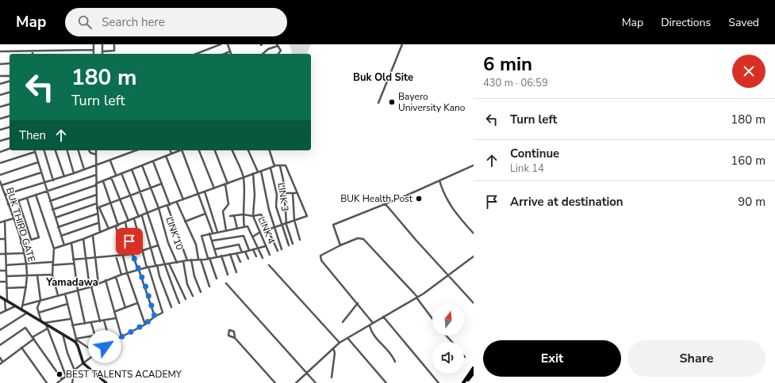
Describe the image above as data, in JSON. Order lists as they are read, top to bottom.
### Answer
{
  "streets": {
    "street": [
      "LINK 3",
      "BUK THIRD GATE",
      "LINK 4",
      "LINK 10"
    ]
  },
  "districts": ["Buk Old Site", "Yamadawa"],
  "places": ["Bayero University Kano", "BUK Health Post", "BEST TALENTS ACADEMY"],
  "north": "top",
  "page": {
    "header": "Map",
    "search": "Search here",
    "nav": ["Map", "Directions", "Saved"],
    "heading": ["6 min", "430 m · 06:59"],
    "turn": ["180 m", "Turn left"],
    "list": [
      {
        "name": "Turn left",
        "value": "180 m"
      },
      {
        "name": "Continue",
        "note": "Link 14",
        "value": "160 m"
      },
      {
        "name": "Arrive at destination",
        "value": "90 m"
      }
    ],
    "then": "Then",
    "buttons": ["Exit", "Share"]
  }
}
